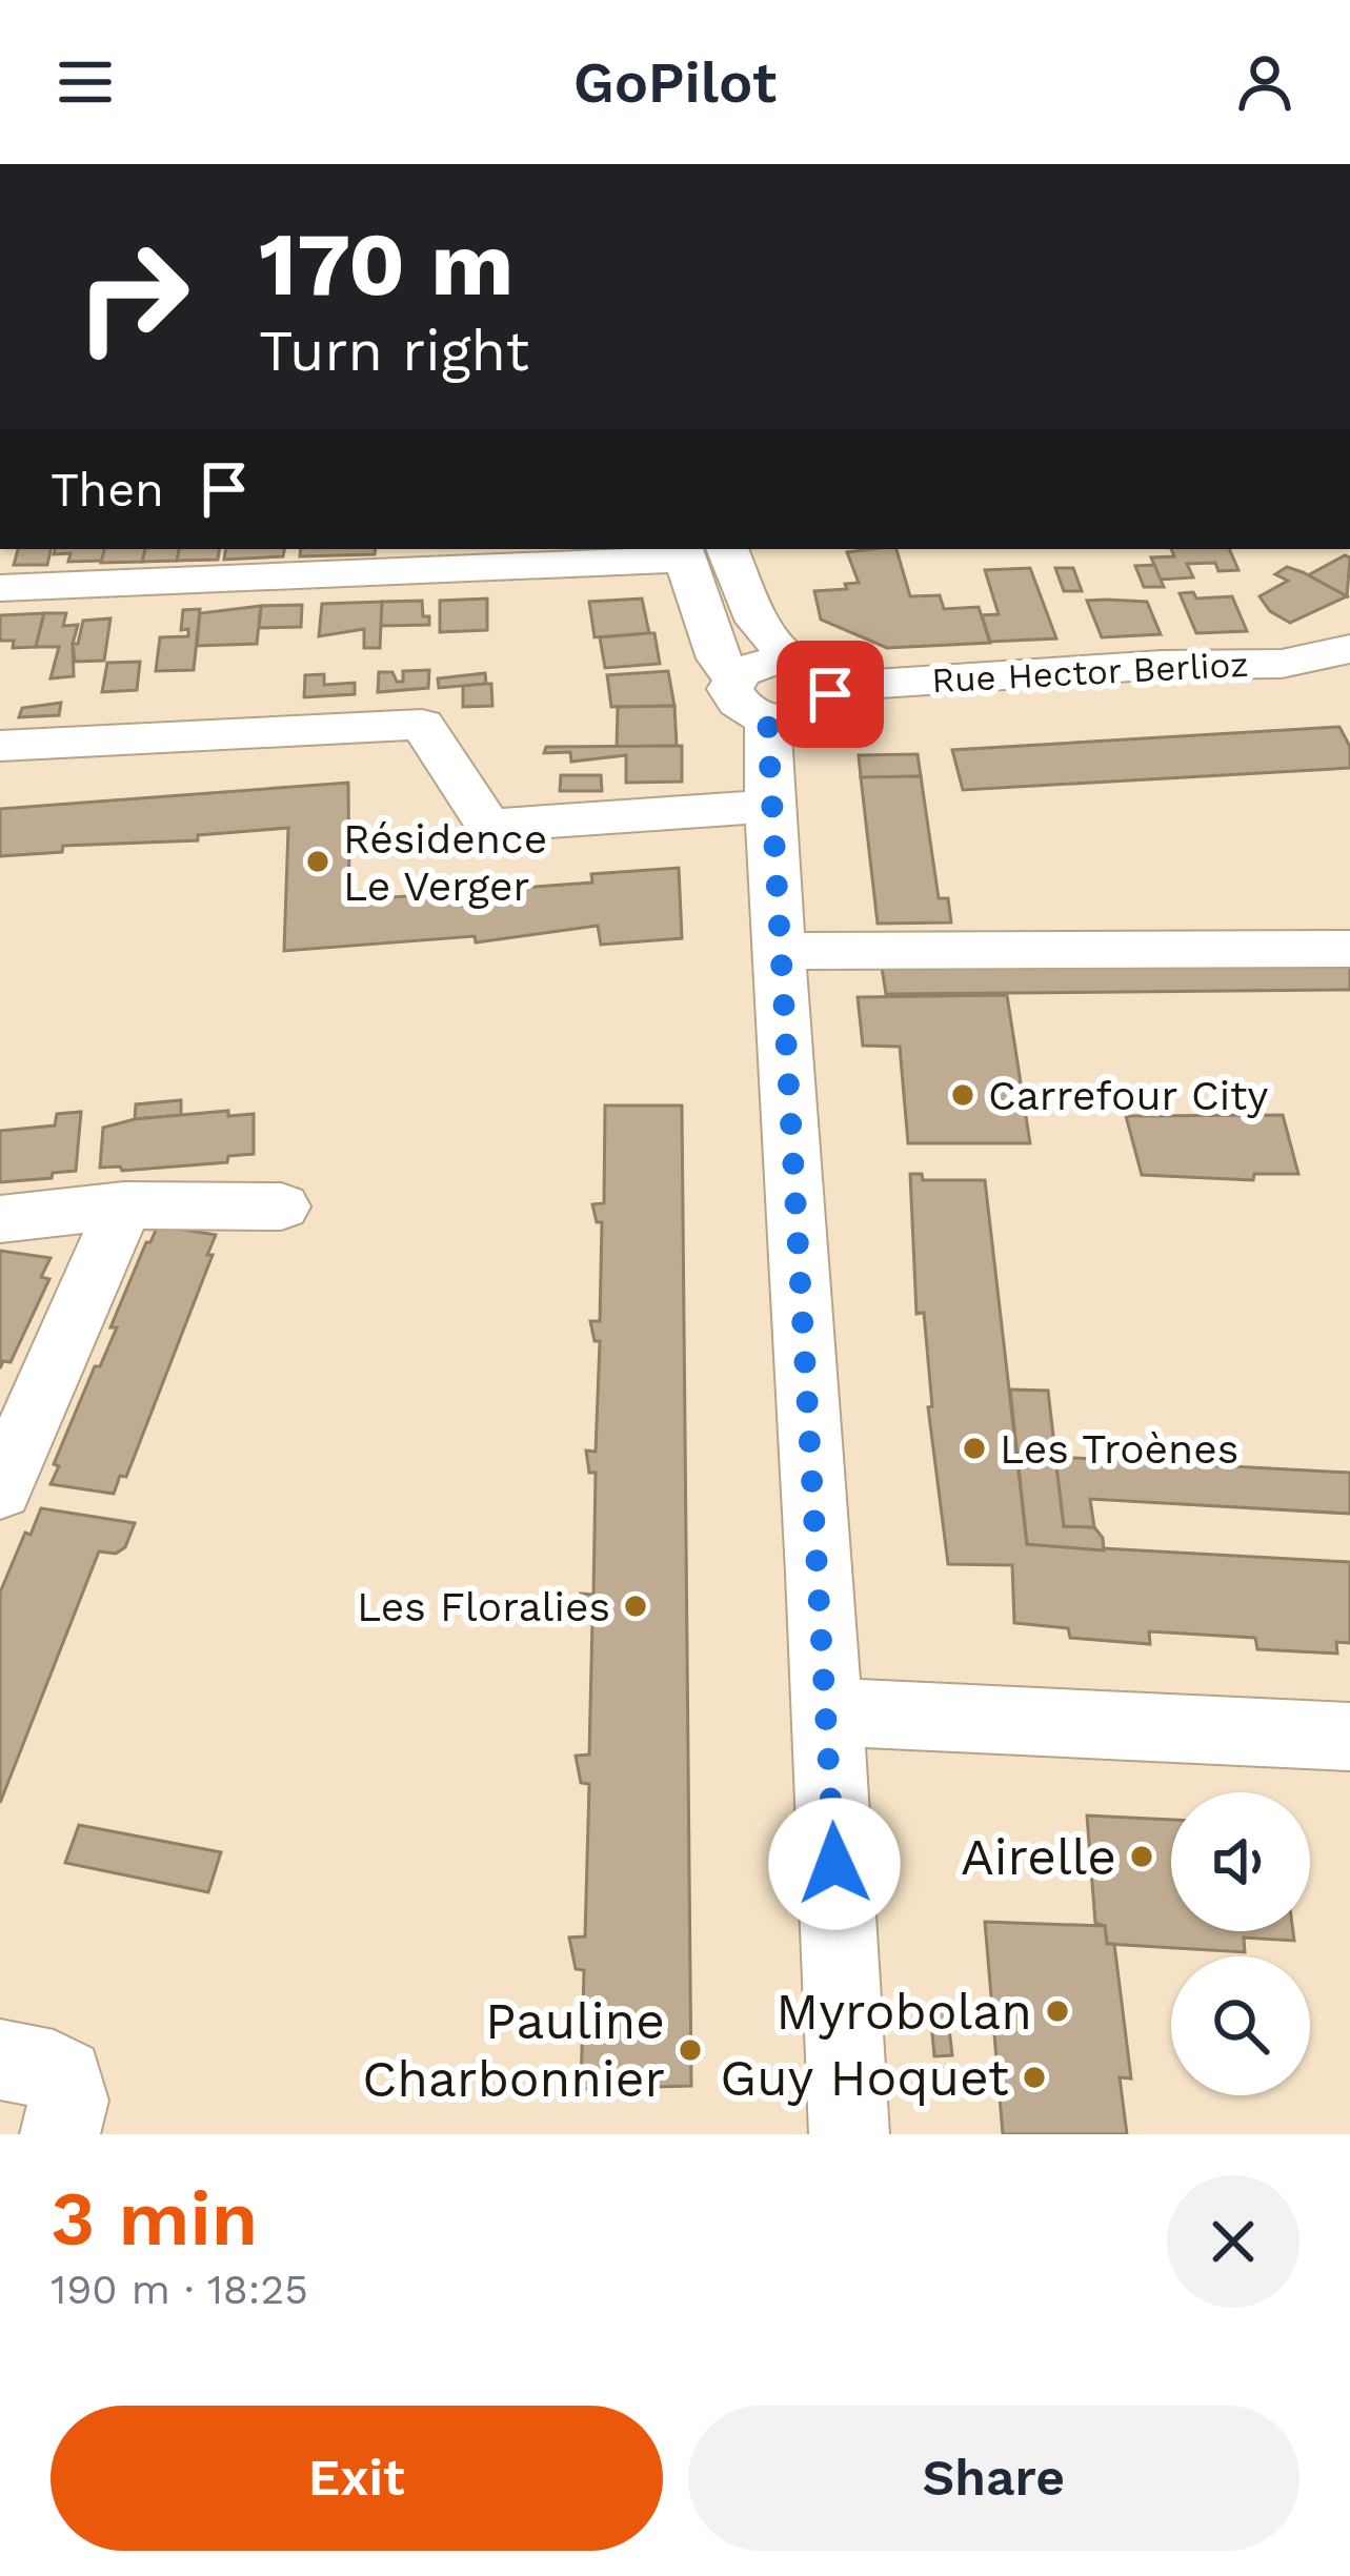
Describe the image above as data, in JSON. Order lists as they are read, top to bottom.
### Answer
{
  "streets": {
    "street": ["Rue Hector Berlioz"]
  },
  "places": [
    "Résidence Le Verger",
    "Carrefour City",
    "Les Troènes",
    "Les Floralies",
    "Airelle",
    "Myrobolan",
    "Pauline Charbonnier",
    "Guy Hoquet"
  ],
  "page": {
    "header": "GoPilot",
    "turn": ["170 m", "Turn right"],
    "then": "Then",
    "heading": ["3 min", "190 m · 18:25"],
    "buttons": ["Exit", "Share"]
  }
}
